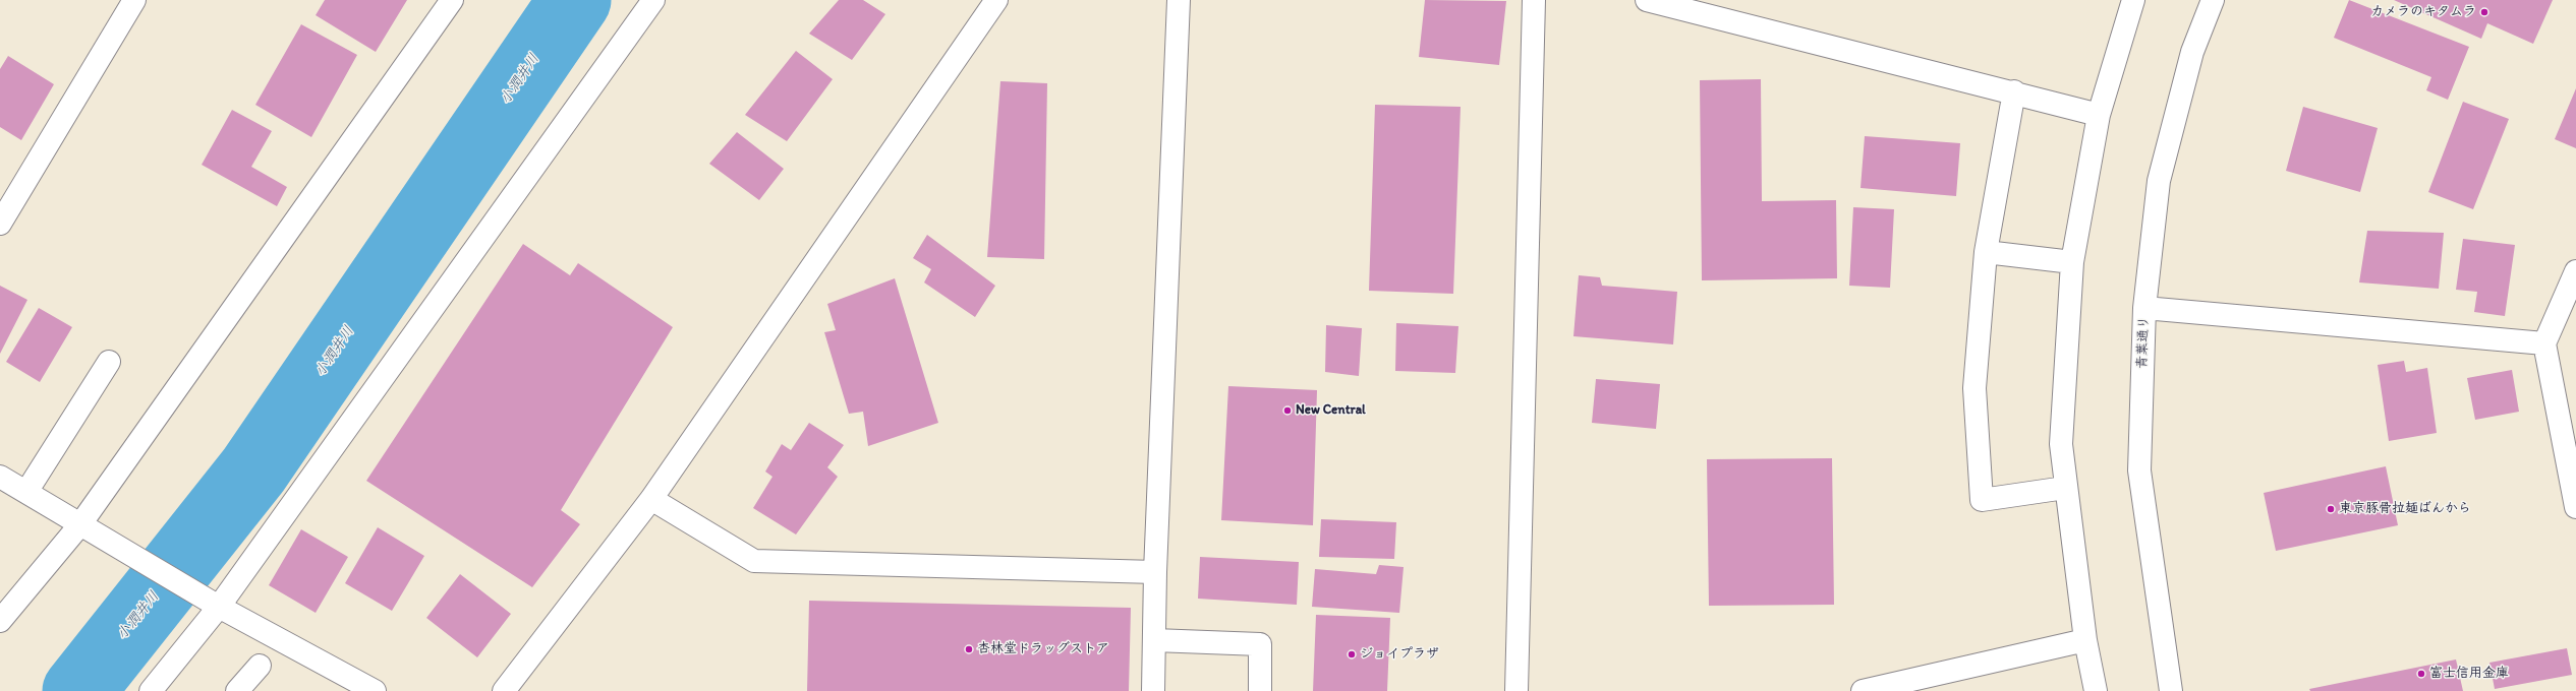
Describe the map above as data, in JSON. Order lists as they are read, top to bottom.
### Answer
{
  "streets": {
    "street": ["青葉通り"]
  },
  "water": ["小潤井川"],
  "places": [
    "カメラのキタムラ",
    "New Central",
    "東京豚骨拉麺ばんから",
    "杏林堂ドラッグストア",
    "ジョイプラザ",
    "富士信用金庫"
  ]
}
